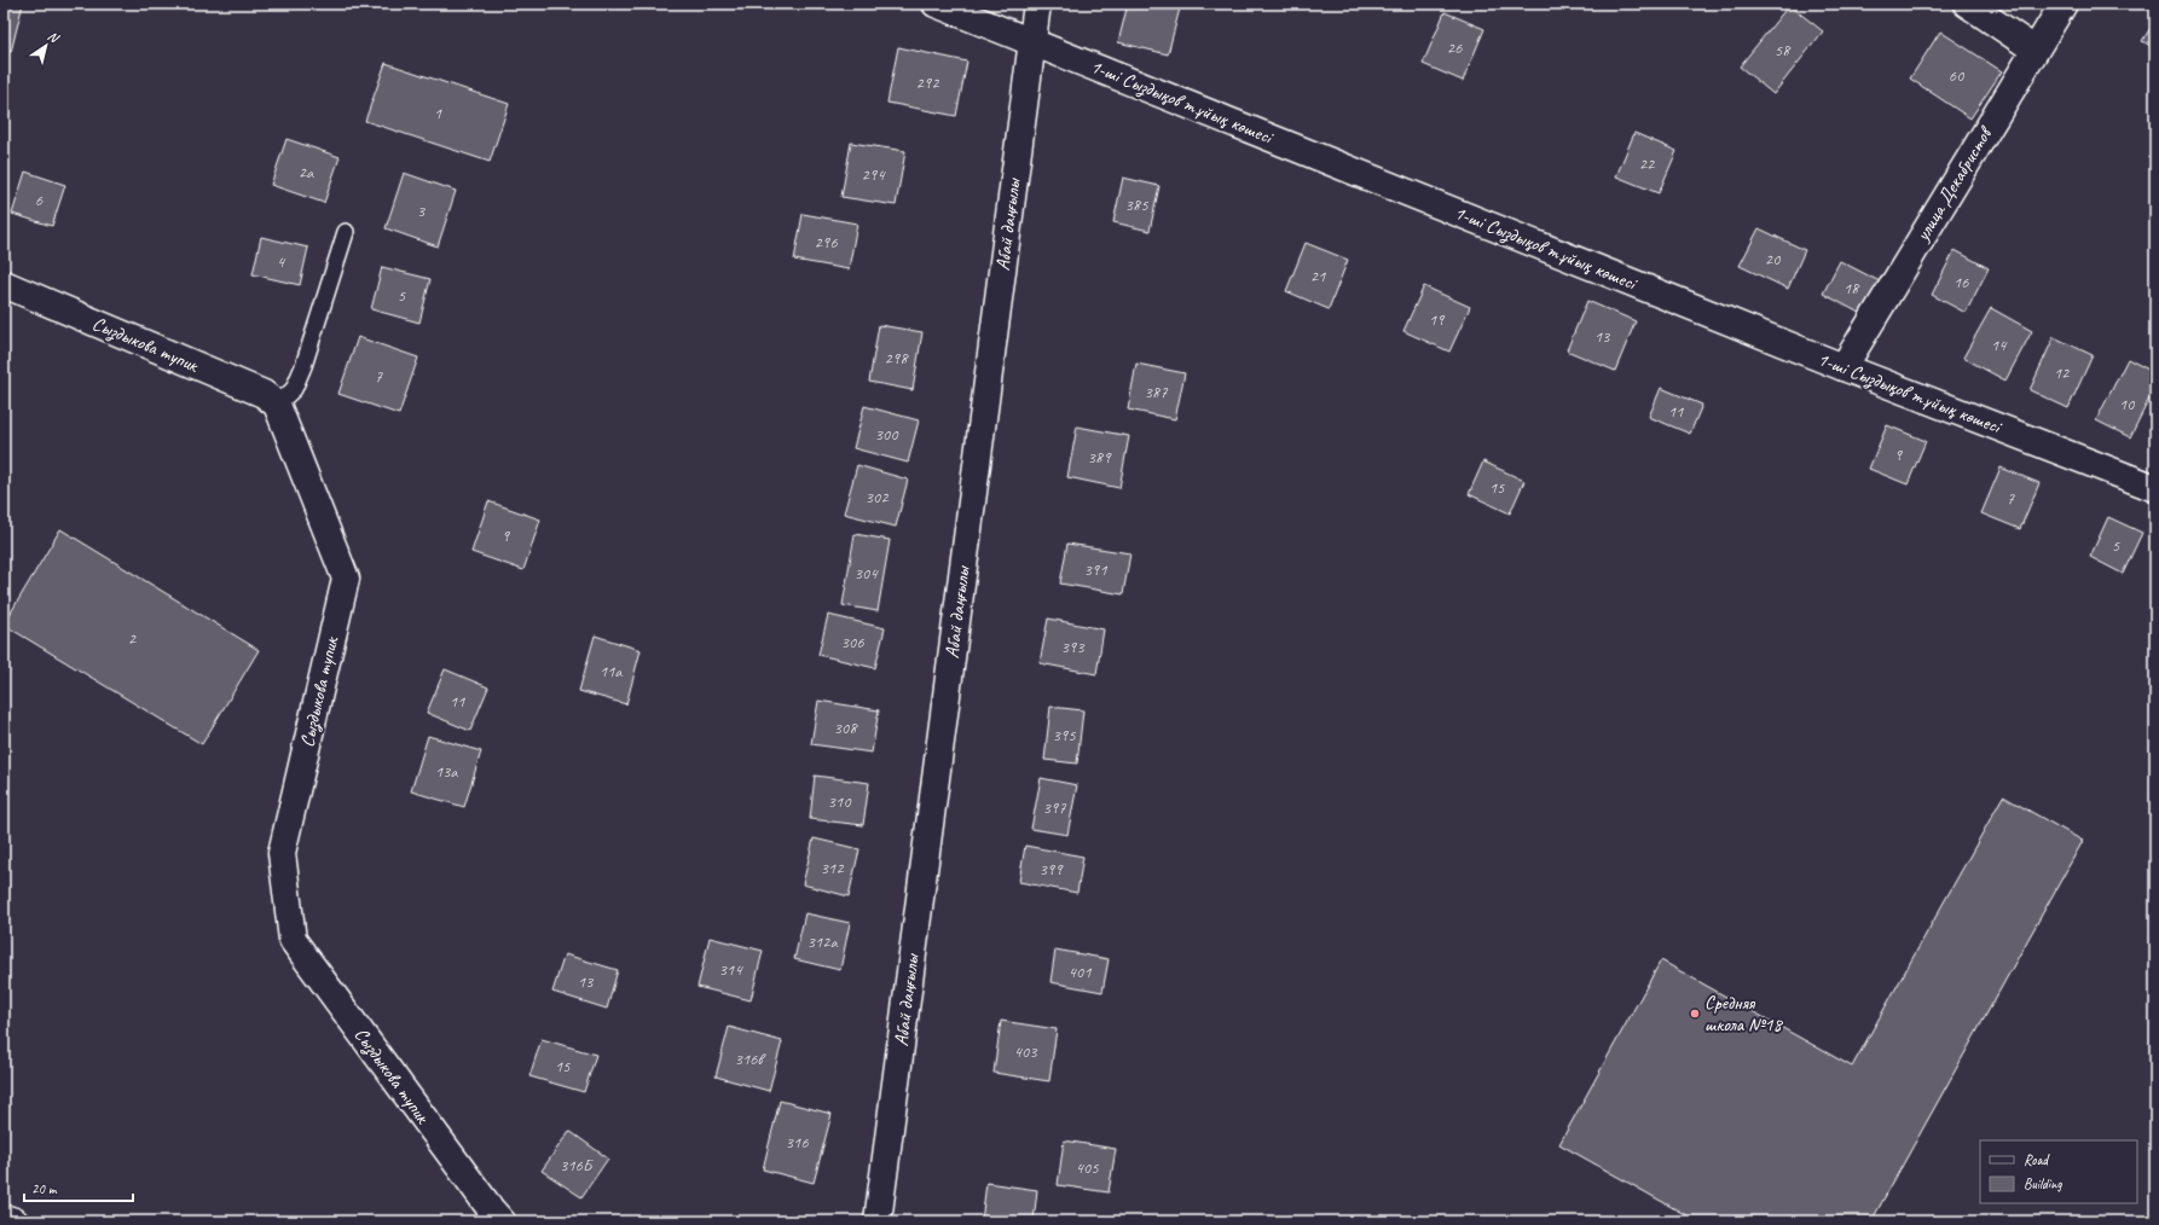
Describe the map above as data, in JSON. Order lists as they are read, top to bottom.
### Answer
{
  "streets": {
    "street": [
      "1-ші Сыздықов тұйық көшесі",
      "улица Декабристов",
      "Абай даңғылы",
      "Сыздыкова тупик"
    ]
  },
  "crossings": [
    ["1-ші Сыздықов тұйық көшесі", "улица Декабристов"],
    ["1-ші Сыздықов тұйық көшесі", "Абай даңғылы"]
  ],
  "places": ["Средняя школа №18"],
  "house_numbers": [
    "26",
    "58",
    "60",
    "292",
    "1",
    "22",
    "2а",
    "294",
    "6",
    "385",
    "3",
    "296",
    "20",
    "4",
    "21",
    "16",
    "18",
    "5",
    "19",
    "13",
    "14",
    "298",
    "12",
    "7",
    "387",
    "10",
    "11",
    "300",
    "9",
    "389",
    "15",
    "302",
    "7",
    "9",
    "5",
    "391",
    "304",
    "2",
    "306",
    "393",
    "11а",
    "11",
    "308",
    "395",
    "13а",
    "310",
    "397",
    "312",
    "399",
    "312а",
    "314",
    "401",
    "13",
    "403",
    "316в",
    "15",
    "316",
    "316Б",
    "405"
  ],
  "legend": ["Road", "Building"],
  "scale_bar": "20 m",
  "north": "top right"
}
